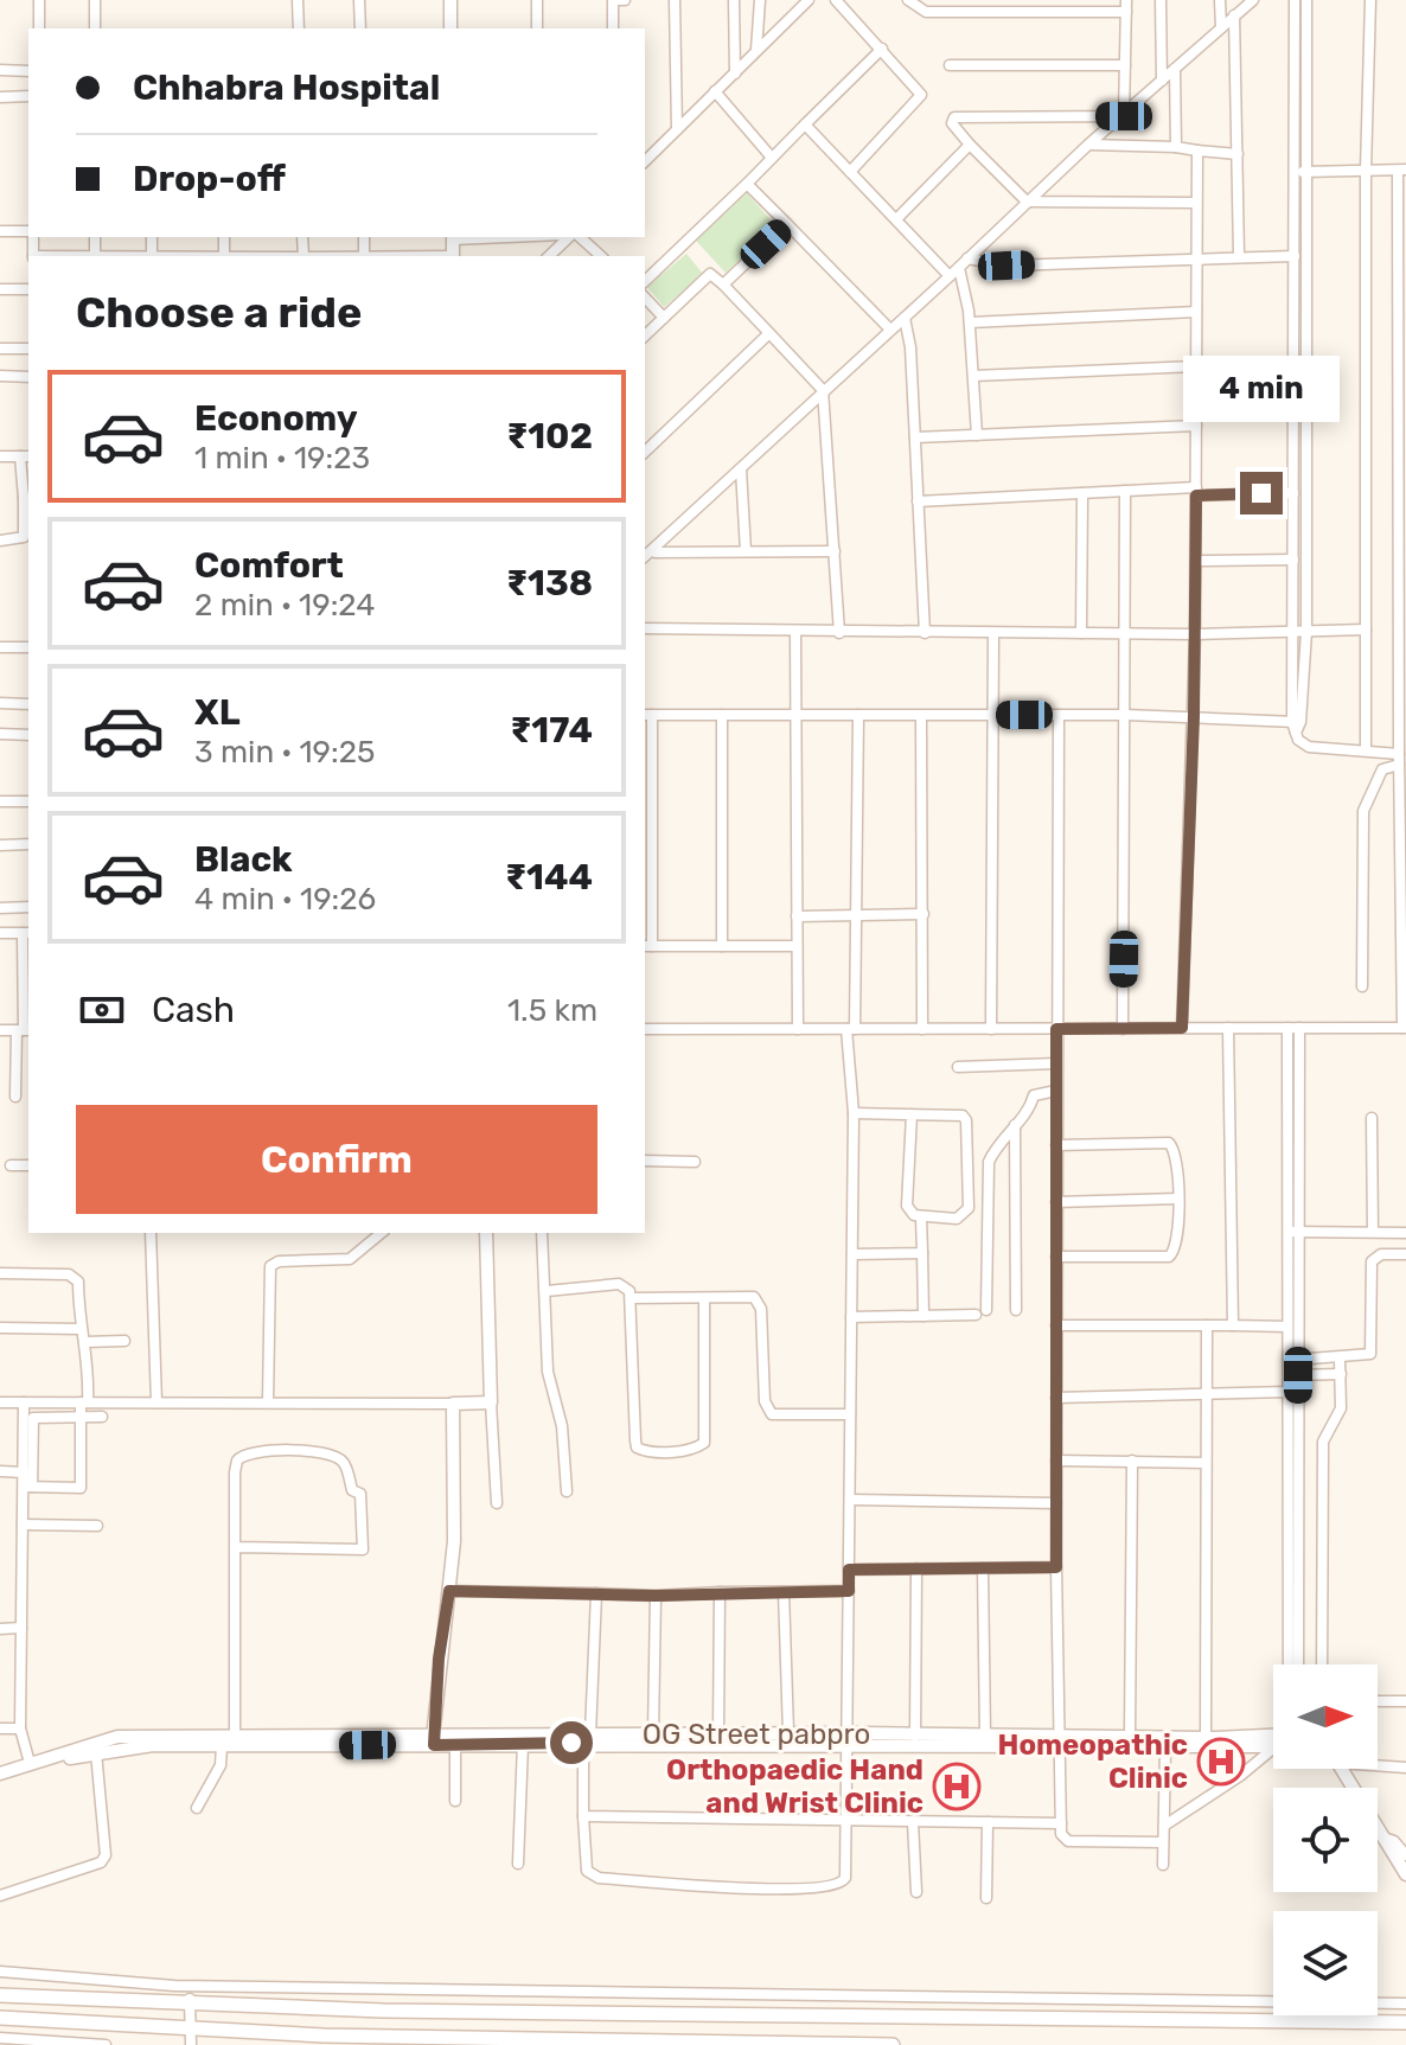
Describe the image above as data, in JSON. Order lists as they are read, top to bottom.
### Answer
{
  "streets": {
    "street": ["OG Street pabpro"]
  },
  "places": {
    "hospital": ["Homeopathic Clinic", "Orthopaedic Hand and Wrist Clinic"]
  },
  "north": "right",
  "page": {
    "banner": ["Chhabra Hospital", "Drop-off"],
    "heading": "Choose a ride",
    "bubble": "4 min",
    "list": [
      {
        "name": "Economy",
        "note": "1 min · 19:23",
        "value": "₹102"
      },
      {
        "name": "Comfort",
        "note": "2 min · 19:24",
        "value": "₹138"
      },
      {
        "name": "XL",
        "note": "3 min · 19:25",
        "value": "₹174"
      },
      {
        "name": "Black",
        "note": "4 min · 19:26",
        "value": "₹144"
      }
    ],
    "pay": ["Cash", "1.5 km"],
    "buttons": "Confirm"
  }
}
